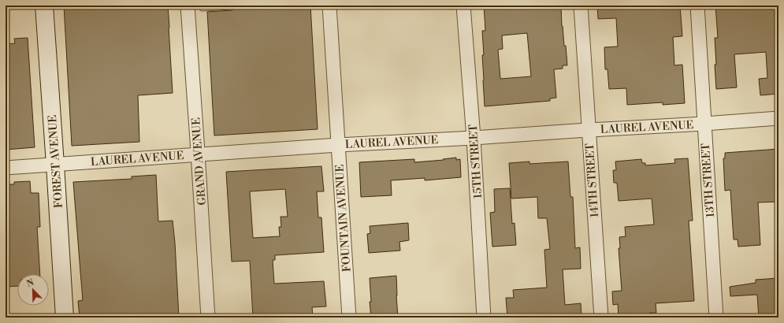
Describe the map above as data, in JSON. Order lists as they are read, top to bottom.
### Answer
{
  "streets": {
    "main road": ["FOREST AVENUE"],
    "street": [
      "LAUREL AVENUE",
      "GRAND AVENUE",
      "15TH STREET",
      "14TH STREET",
      "13TH STREET",
      "FOUNTAIN AVENUE"
    ]
  },
  "crossings": [
    ["LAUREL AVENUE", "FOREST AVENUE"],
    ["LAUREL AVENUE", "GRAND AVENUE"],
    ["LAUREL AVENUE", "15TH STREET"],
    ["LAUREL AVENUE", "14TH STREET"],
    ["LAUREL AVENUE", "13TH STREET"],
    ["LAUREL AVENUE", "FOUNTAIN AVENUE"]
  ],
  "north": "top left"
}
